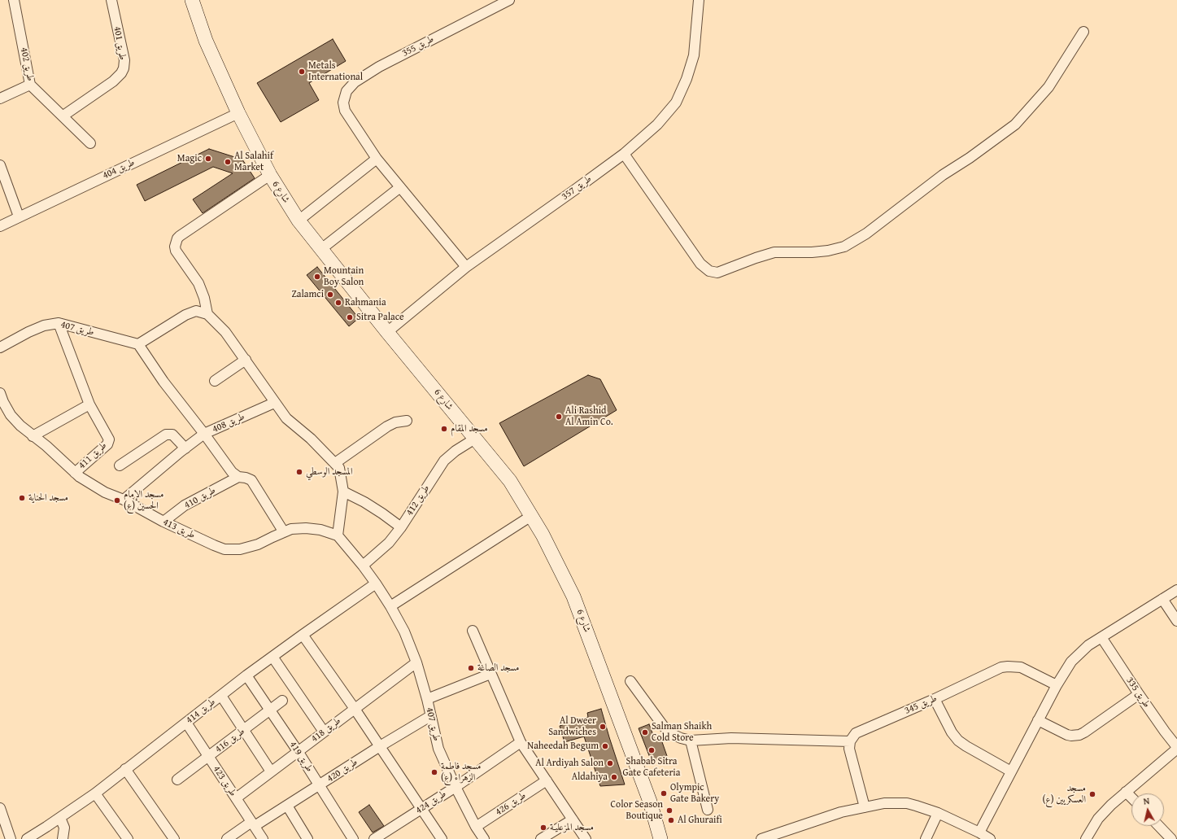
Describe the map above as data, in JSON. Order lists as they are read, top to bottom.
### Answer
{
  "streets": {
    "street": [
      "طريق 401",
      "طريق 355",
      "طريق 402",
      "طريق 404",
      "طريق 357",
      "شارع 6",
      "طريق 407",
      "طريق 408",
      "طريق 411",
      "طريق 410",
      "طريق 412",
      "طريق 413",
      "طريق 335",
      "طريق 345",
      "طريق 414",
      "طريق 418",
      "طريق 416",
      "طريق 419",
      "طريق 420",
      "طريق 423",
      "طريق 424",
      "طريق 426"
    ]
  },
  "crossings": [
    ["طريق 401", "طريق 402"],
    ["طريق 404", "شارع 6"],
    ["طريق 357", "شارع 6"],
    ["شارع 6", "طريق 412"],
    ["طريق 407", "طريق 411"],
    ["طريق 407", "طريق 414"],
    ["طريق 407", "طريق 418"],
    ["طريق 407", "طريق 420"],
    ["طريق 407", "طريق 424"],
    ["طريق 407", "طريق 426"],
    ["طريق 408", "طريق 413"],
    ["طريق 411", "طريق 413"],
    ["طريق 410", "طريق 413"],
    ["طريق 414", "طريق 419"],
    ["طريق 414", "طريق 423"],
    ["طريق 418", "طريق 419"],
    ["طريق 418", "طريق 423"],
    ["طريق 416", "طريق 419"],
    ["طريق 416", "طريق 423"],
    ["طريق 419", "طريق 420"],
    ["طريق 420", "طريق 423"]
  ],
  "places": [
    "Metals International",
    "Magic",
    "Al Salahif Market",
    "Mountain Boy Salon",
    "Zalamci",
    "Rahmania",
    "Sitra Palace",
    "Ali Rashid Al Amin Co.",
    "مسجد المقام",
    "المسجد الوسطي",
    "مسجد الحناية",
    "مسجد الإمام الحسين (ع)",
    "مسجد الصاغة",
    "Al Dweer Sandwiches",
    "Salman Shaikh Cold Store",
    "Naheedah Begum",
    "Shabab Sitra Gate Cafeteria",
    "Al Ardiyah Salon",
    "مسجد فاطمة الزهراء (ع)",
    "Aldahiya",
    "Olympic Gate Bakery",
    "مسجد العسكريين (ع)",
    "Color Season Boutique",
    "Al Ghuraifi",
    "مسجد المزعليـة"
  ],
  "north": "top"
}
